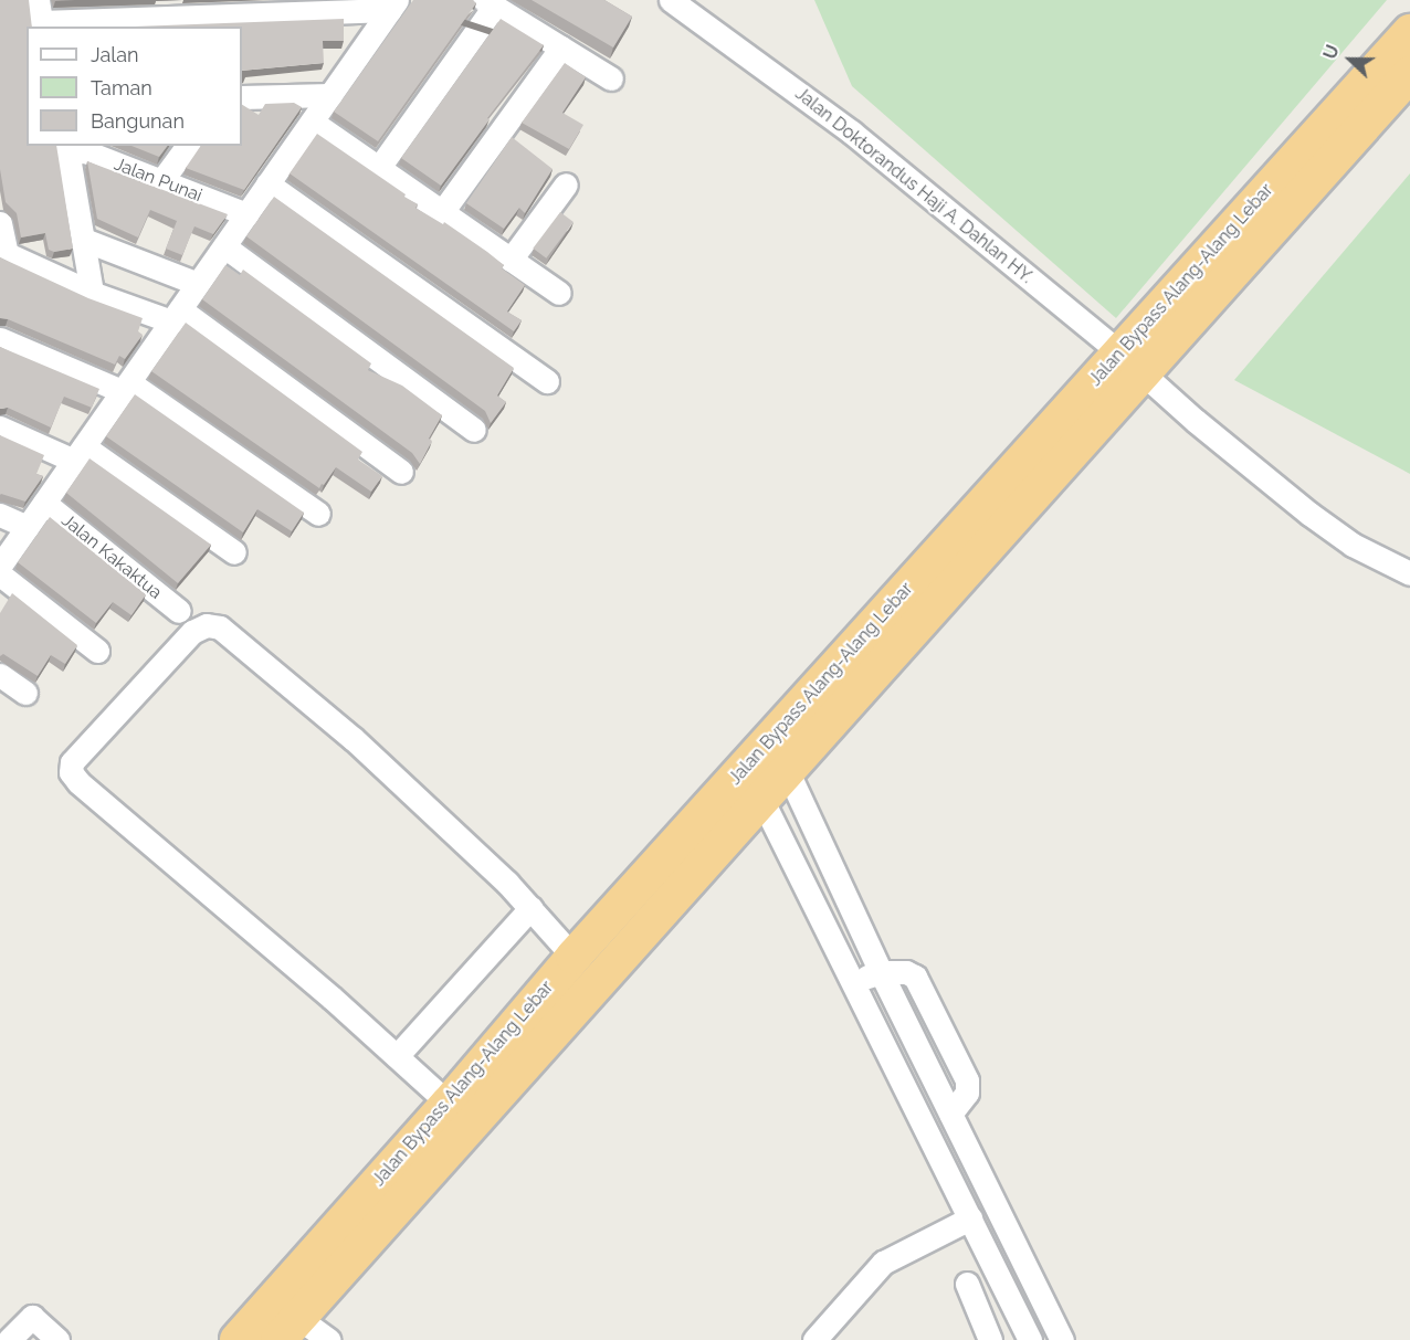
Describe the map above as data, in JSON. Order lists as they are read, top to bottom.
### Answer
{
  "streets": {
    "highway": ["Jalan Bypass Alang-Alang Lebar"],
    "street": ["Jalan Punai", "Jalan Doktorandus Haji A. Dahlan HY.", "Jalan Kakaktua"]
  },
  "crossings": [
    ["Jalan Doktorandus Haji A. Dahlan HY.", "Jalan Bypass Alang-Alang Lebar"]
  ],
  "legend": ["Jalan", "Taman", "Bangunan"],
  "north": "left"
}
